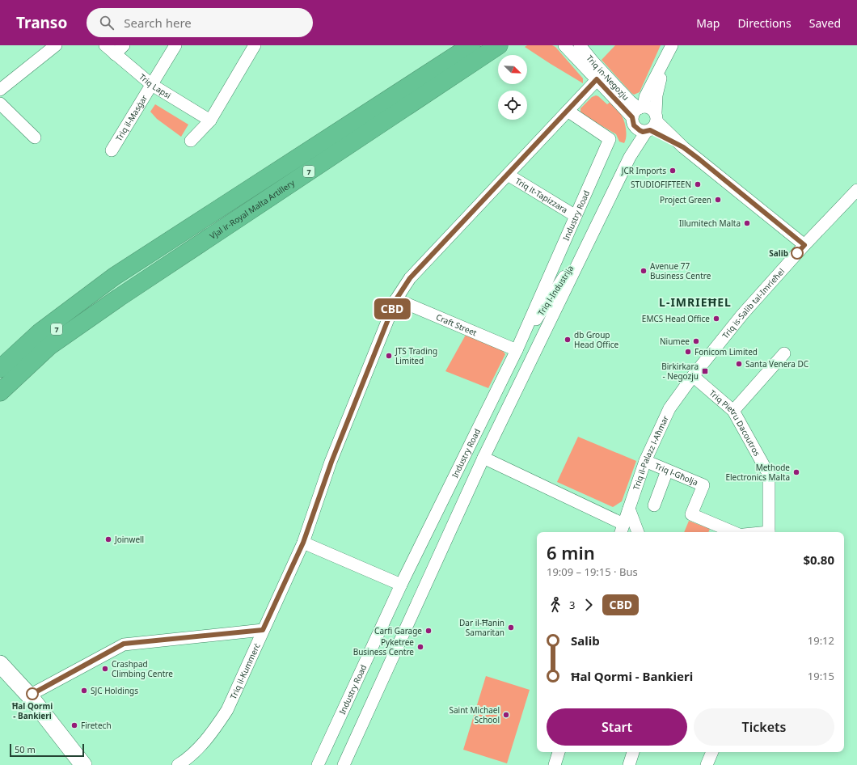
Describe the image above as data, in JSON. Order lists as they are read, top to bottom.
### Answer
{
  "streets": {
    "highway": ["7", "Vjal ir-Royal Malta Artillery"],
    "street": [
      "Triq in-Negozju",
      "Triq Lapsi",
      "Triq il-Masġar",
      "Triq it-Tapizzara",
      "Industry Road",
      "Triq l-Industrija",
      "Triq is-Salib tal-Imrieħel",
      "Craft Street",
      "Triq Pietru Dacoutros",
      "Triq il-Palazz l-Aħmar",
      "Triq l-Għolja",
      "Triq il-Kummerċ"
    ]
  },
  "crossings": [
    ["Triq in-Negozju", "Triq il-Kummerċ"],
    ["Triq Lapsi", "Triq il-Masġar"],
    ["7", "Vjal ir-Royal Malta Artillery"],
    ["Triq it-Tapizzara", "Industry Road"],
    ["Triq it-Tapizzara", "Triq il-Kummerċ"],
    ["Industry Road", "Triq l-Industrija"],
    ["Industry Road", "Craft Street"],
    ["Industry Road", "Triq il-Kummerċ"],
    ["Triq l-Industrija", "Craft Street"],
    ["Triq is-Salib tal-Imrieħel", "Triq Pietru Dacoutros"],
    ["Triq is-Salib tal-Imrieħel", "Triq il-Palazz l-Aħmar"],
    ["Craft Street", "Triq il-Kummerċ"],
    ["Triq Pietru Dacoutros", "Triq il-Palazz l-Aħmar"],
    ["Triq il-Palazz l-Aħmar", "Triq l-Għolja"]
  ],
  "districts": ["L-IMRIEĦEL"],
  "places": {
    "other": [
      "JCR Imports",
      "STUDIOFIFTEEN",
      "Project Green",
      "Illumitech Malta",
      "Salib",
      "Avenue 77 Business Centre",
      "EMCS Head Office",
      "db Group Head Office",
      "Niumee",
      "Fonicom Limited",
      "JTS Trading Limited",
      "Santa Venera DC",
      "Methode Electronics Malta",
      "Joinwell",
      "Dar il-Ħanin Samaritan",
      "Carfi Garage",
      "Pyketree Business Centre",
      "Crashpad Climbing Centre",
      "SJC Holdings",
      "Ħal Qormi - Bankieri",
      "Saint Michael School",
      "Firetech"
    ],
    "transit": ["Birkirkara - Negozju"]
  },
  "lines": ["bus line CBD"],
  "scale_bar": "50 m",
  "north": "bottom right",
  "page": {
    "header": "Transo",
    "search": "Search here",
    "nav": ["Map", "Directions", "Saved"],
    "on_map": "CBD",
    "heading": ["6 min", "19:09 – 19:15 · Bus", "$0.80"],
    "legs": ["3", "CBD"],
    "list": [
      {
        "name": "Salib",
        "value": "19:12"
      },
      {
        "name": "Ħal Qormi - Bankieri",
        "value": "19:15"
      }
    ],
    "buttons": ["Start", "Tickets"],
    "scale": "50 m"
  }
}
